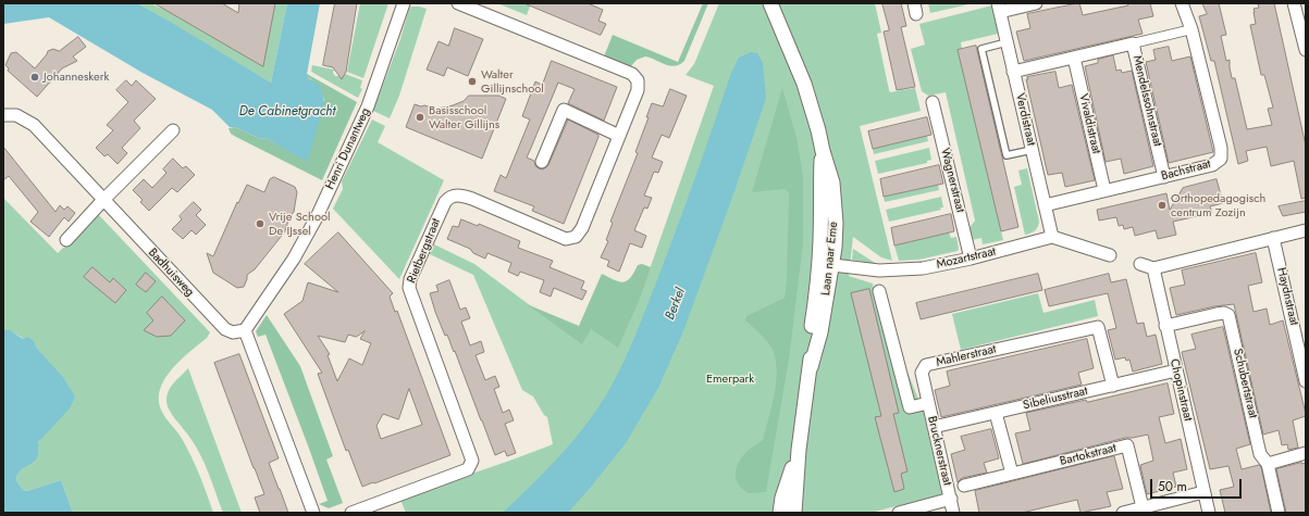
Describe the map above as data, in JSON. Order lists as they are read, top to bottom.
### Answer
{
  "streets": {
    "street": [
      "Mendelssohnstraat",
      "Verdistraat",
      "Vivaldistraat",
      "Henri Dunantweg",
      "Bachstraat",
      "Wagnerstraat",
      "Rietbergstraat",
      "Laan naar Eme",
      "Mozartstraat",
      "Badhuisweg",
      "Haydnstraat",
      "Mahlerstraat",
      "Schubertstraat",
      "Chopinstraat",
      "Sibeliusstraat",
      "Brucknerstraat",
      "Bartokstraat"
    ]
  },
  "crossings": [
    ["Mendelssohnstraat", "Verdistraat"],
    ["Mendelssohnstraat", "Vivaldistraat"],
    ["Mendelssohnstraat", "Bachstraat"],
    ["Verdistraat", "Bachstraat"],
    ["Verdistraat", "Mozartstraat"],
    ["Vivaldistraat", "Bachstraat"],
    ["Henri Dunantweg", "Badhuisweg"],
    ["Wagnerstraat", "Mozartstraat"],
    ["Laan naar Eme", "Mozartstraat"],
    ["Mahlerstraat", "Sibeliusstraat"],
    ["Mahlerstraat", "Brucknerstraat"],
    ["Schubertstraat", "Chopinstraat"],
    ["Chopinstraat", "Sibeliusstraat"],
    ["Sibeliusstraat", "Brucknerstraat"]
  ],
  "water": ["De Cabinetgracht", "Berkel"],
  "parks": ["Emerpark"],
  "places": [
    "Johanneskerk",
    "Walter Gillijnschool",
    "Basisschool Walter Gillijns",
    "Orthopedagogisch centrum Zozijn",
    "Vrije School De IJssel"
  ],
  "scale_bar": "50 m"
}
